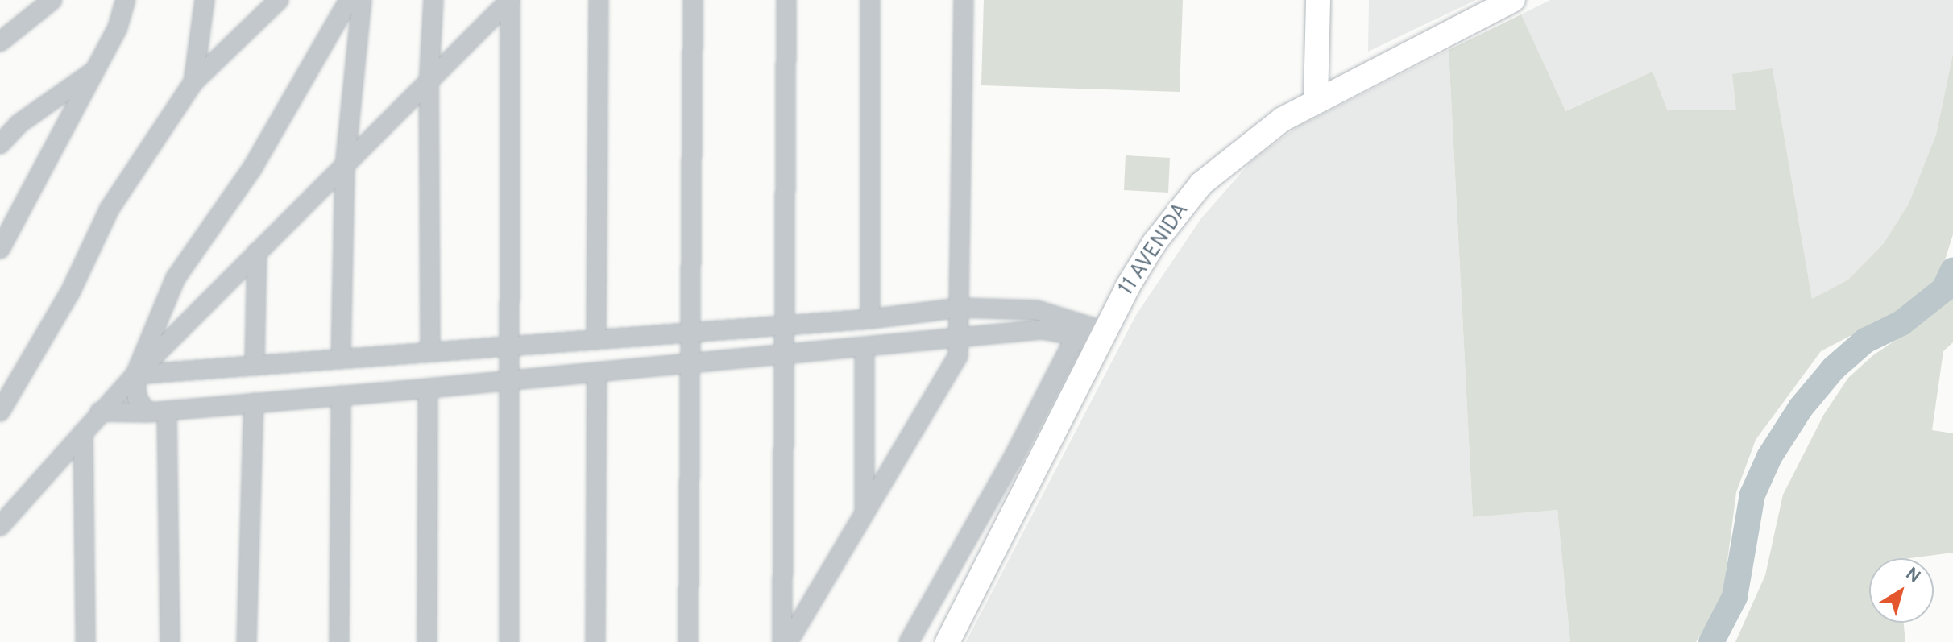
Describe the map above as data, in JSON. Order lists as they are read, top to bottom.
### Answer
{
  "streets": {
    "main road": ["11 AVENIDA"]
  },
  "north": "top right"
}
